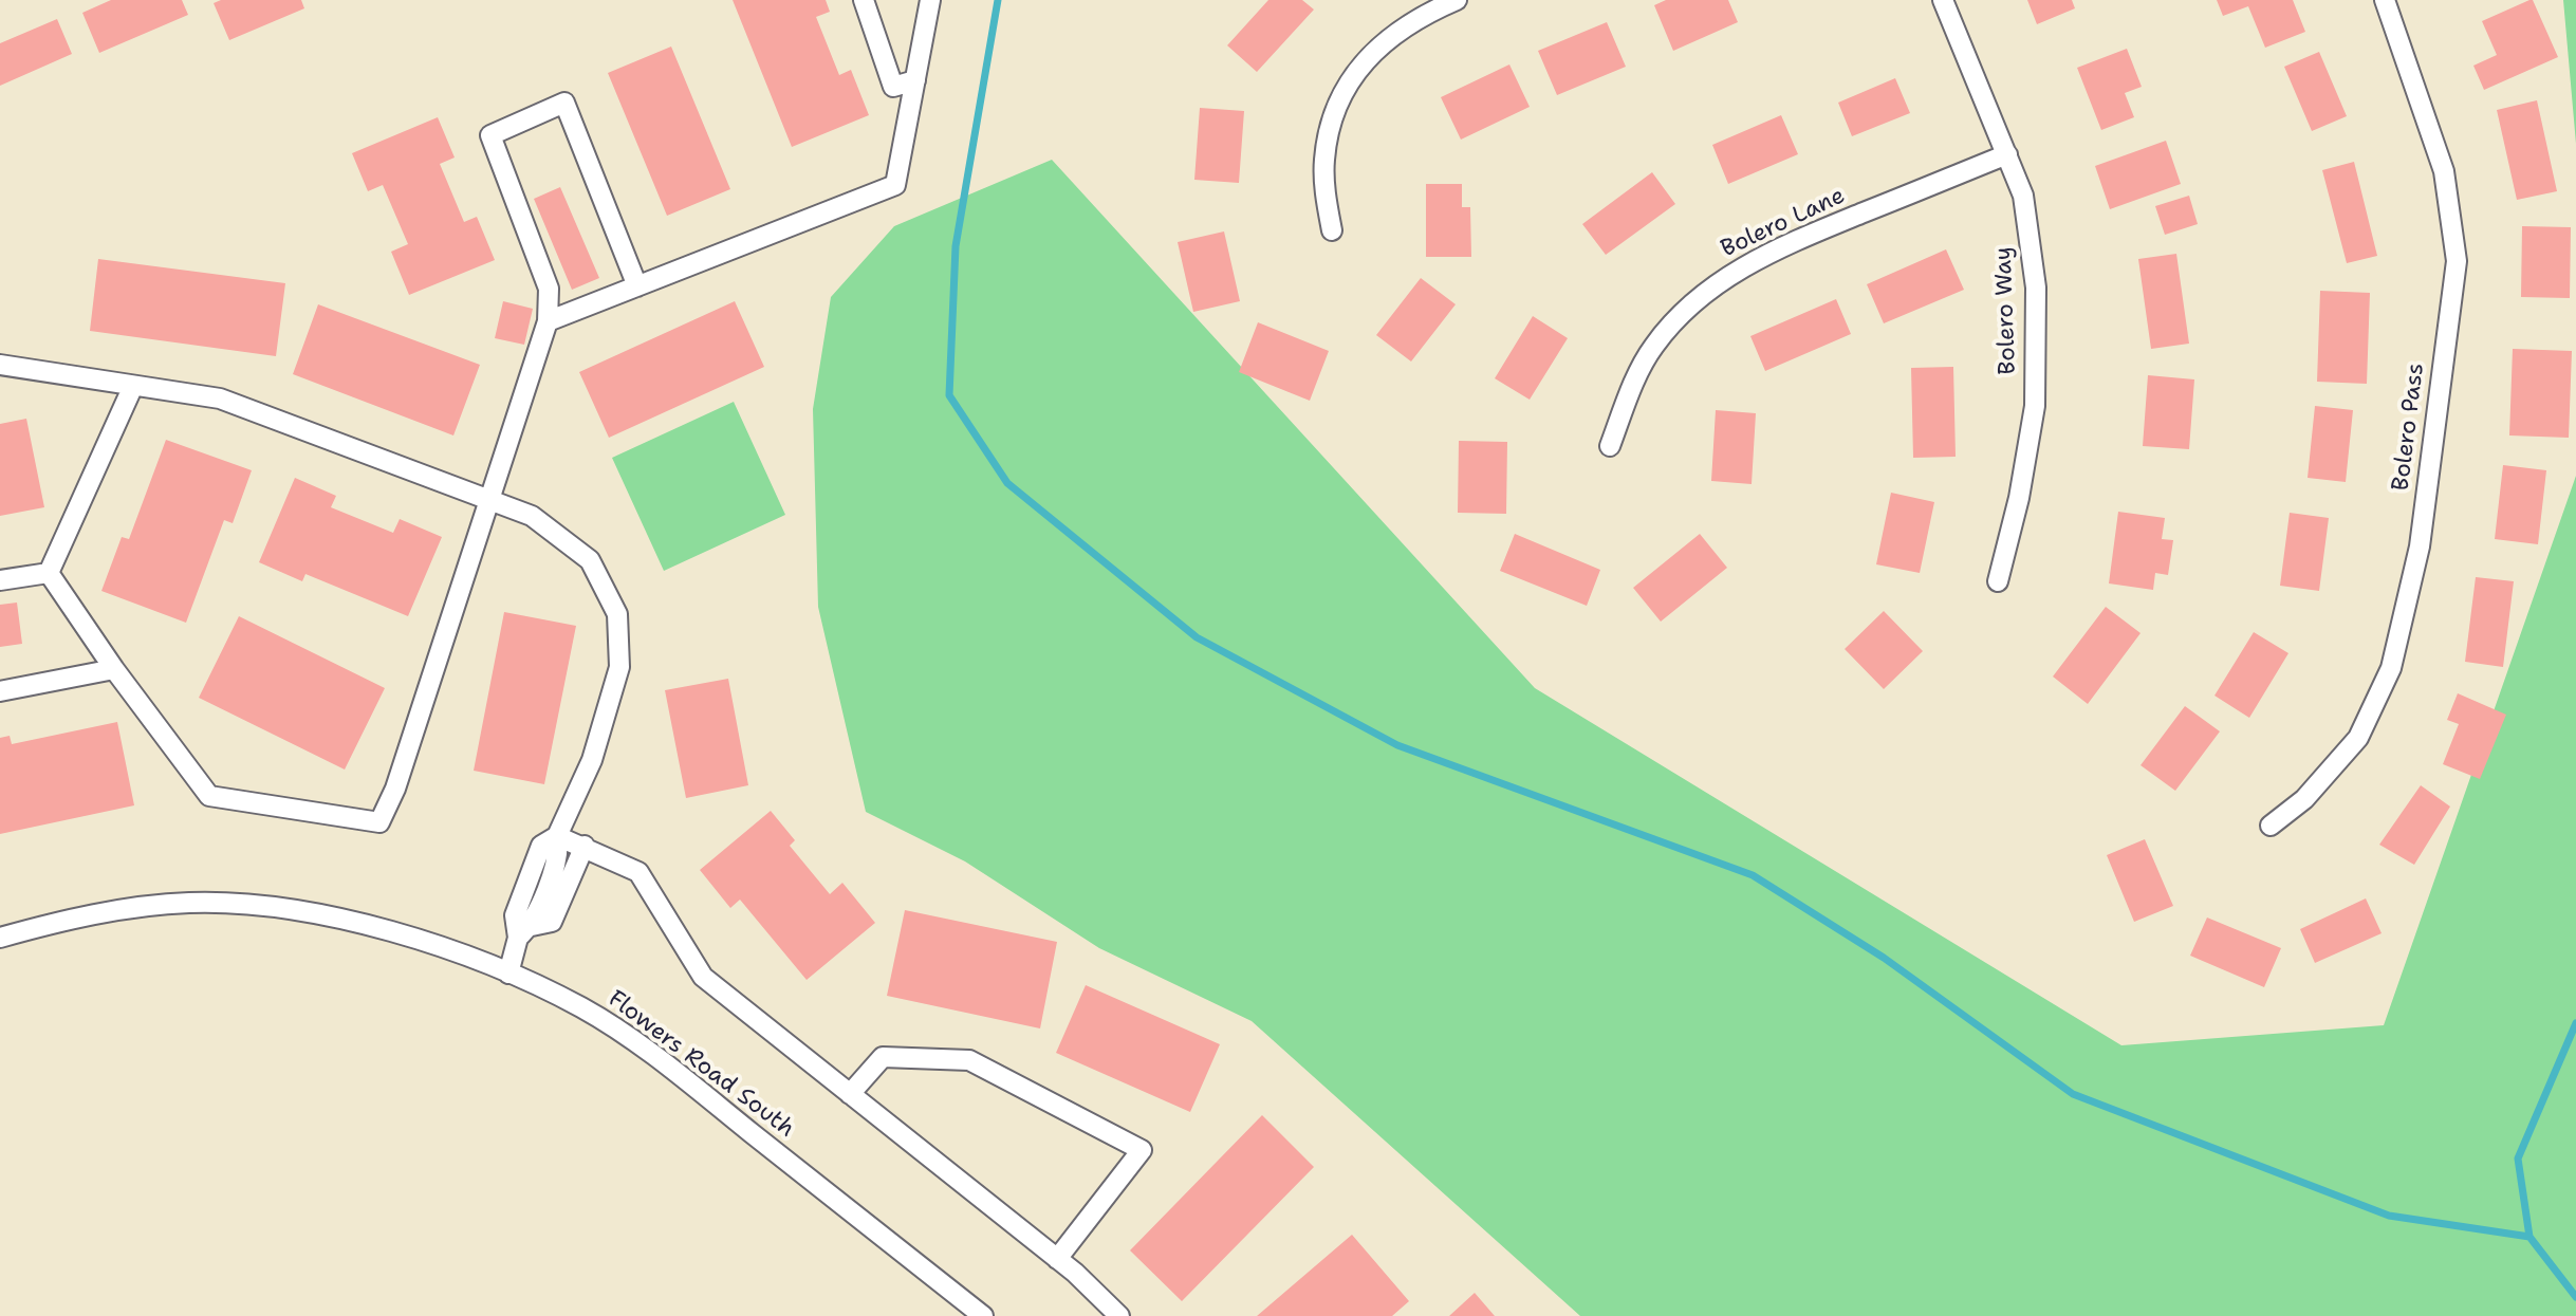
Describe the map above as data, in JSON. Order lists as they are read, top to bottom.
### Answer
{
  "streets": {
    "street": [
      "Bolero Lane",
      "Bolero Way",
      "Bolero Pass",
      "Flowers Road South"
    ]
  },
  "crossings": [
    ["Bolero Lane", "Bolero Way"]
  ]
}
